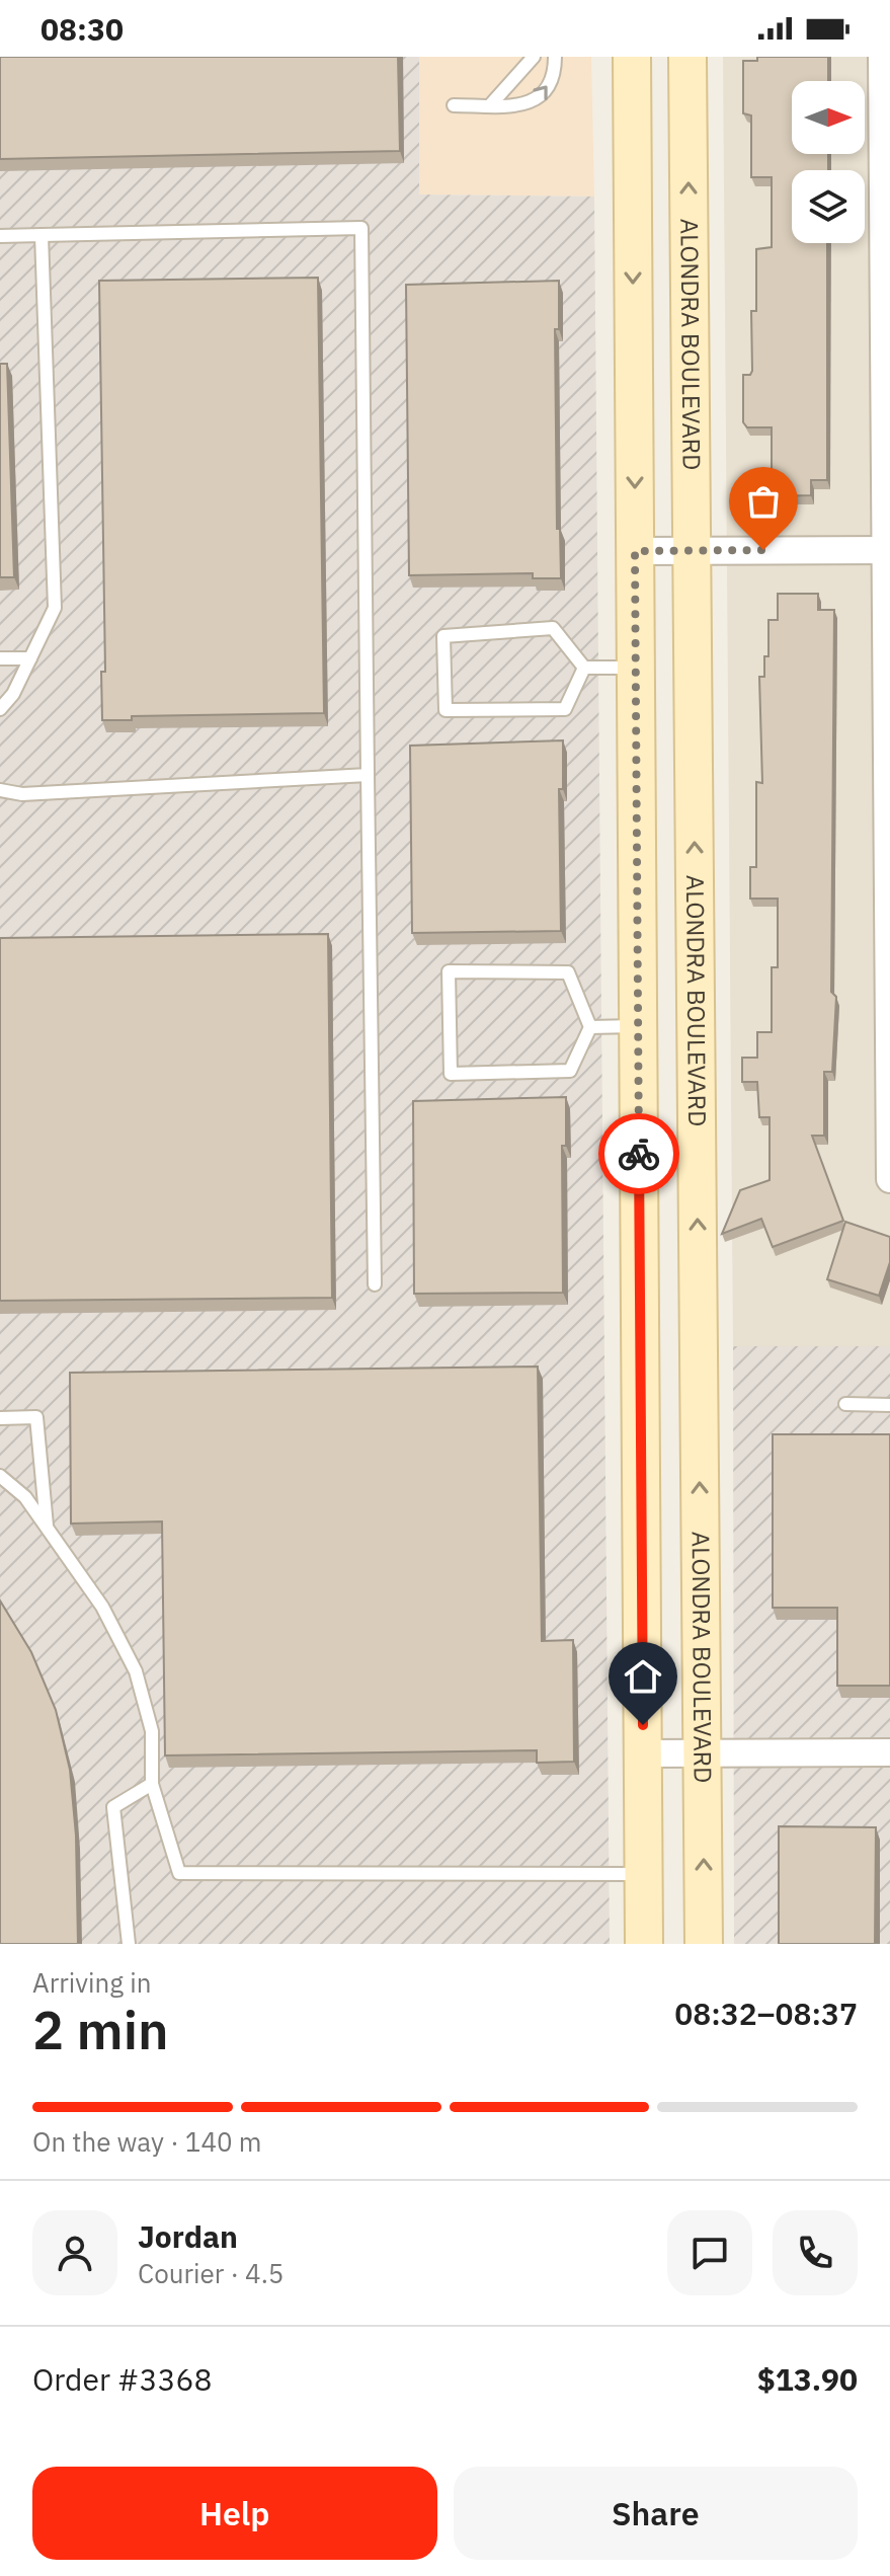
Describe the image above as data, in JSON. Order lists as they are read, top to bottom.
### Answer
{
  "streets": {
    "main road": ["ALONDRA BOULEVARD"]
  },
  "north": "right",
  "page": {
    "status": "08:30",
    "heading": ["2 min", "Arriving in", "08:32–08:37"],
    "panel": [
      "Jordan",
      "Courier · 4.5",
      "Order #3368",
      "$13.90"
    ],
    "bar": "On the way · 140 m",
    "buttons": ["Help", "Share"]
  }
}
